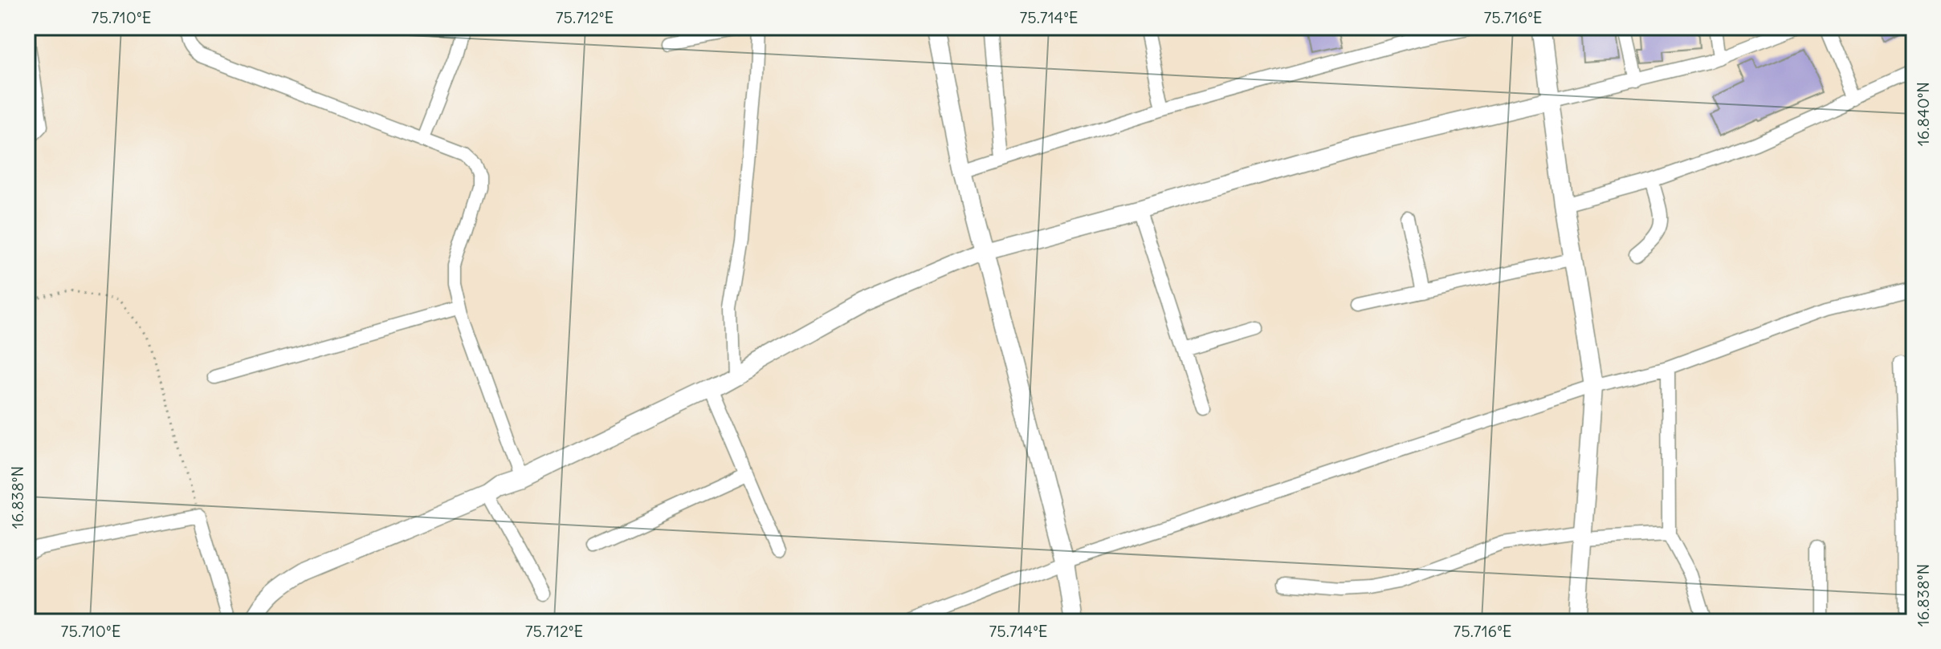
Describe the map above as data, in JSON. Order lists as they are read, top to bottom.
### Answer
{
  "coordinates": [
    "75.710°E",
    "75.712°E",
    "75.714°E",
    "75.716°E",
    "16.840°N",
    "16.838°N"
  ]
}
